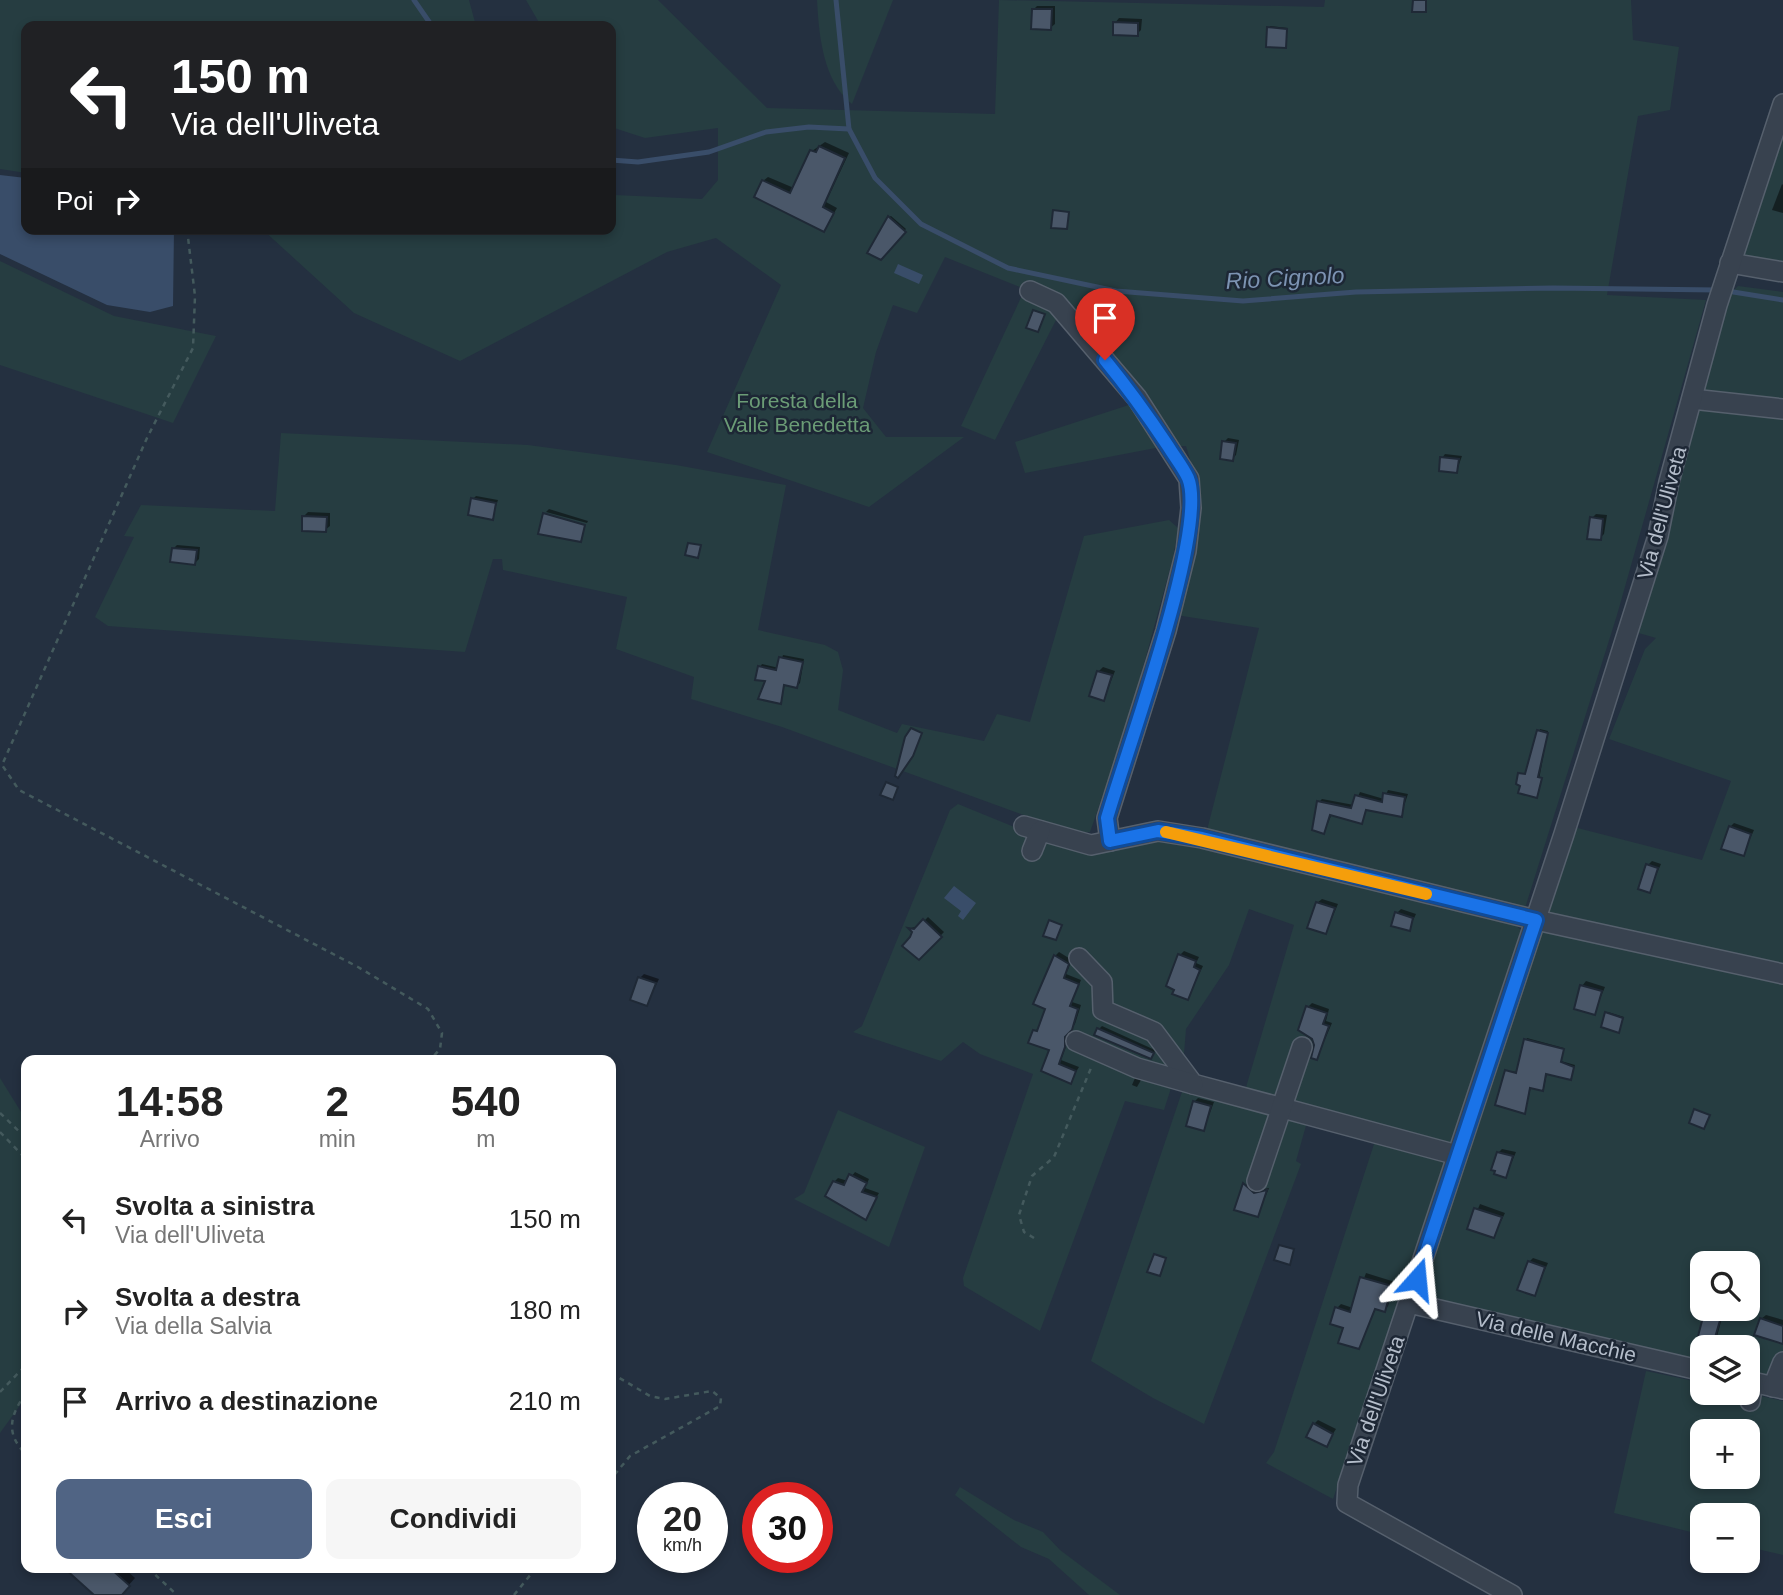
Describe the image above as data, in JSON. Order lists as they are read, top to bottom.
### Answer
{
  "streets": {
    "street": ["Via dell'Uliveta", "Via delle Macchie"]
  },
  "crossings": [
    ["Via dell'Uliveta", "Via delle Macchie"]
  ],
  "water": ["Rio Cignolo"],
  "parks": ["Foresta della Valle Benedetta"],
  "page": {
    "turn": ["150 m", "Via dell'Uliveta"],
    "then": "Poi",
    "eta": [
      "14:58",
      "Arrivo",
      "2",
      "min",
      "540",
      "m"
    ],
    "list": [
      {
        "name": "Svolta a sinistra",
        "note": "Via dell'Uliveta",
        "value": "150 m"
      },
      {
        "name": "Svolta a destra",
        "note": "Via della Salvia",
        "value": "180 m"
      },
      {
        "name": "Arrivo a destinazione",
        "value": "210 m"
      }
    ],
    "map_buttons": ["+", "−"],
    "buttons": ["Esci", "Condividi"],
    "speed": "20 km/h",
    "limit": "30"
  }
}
